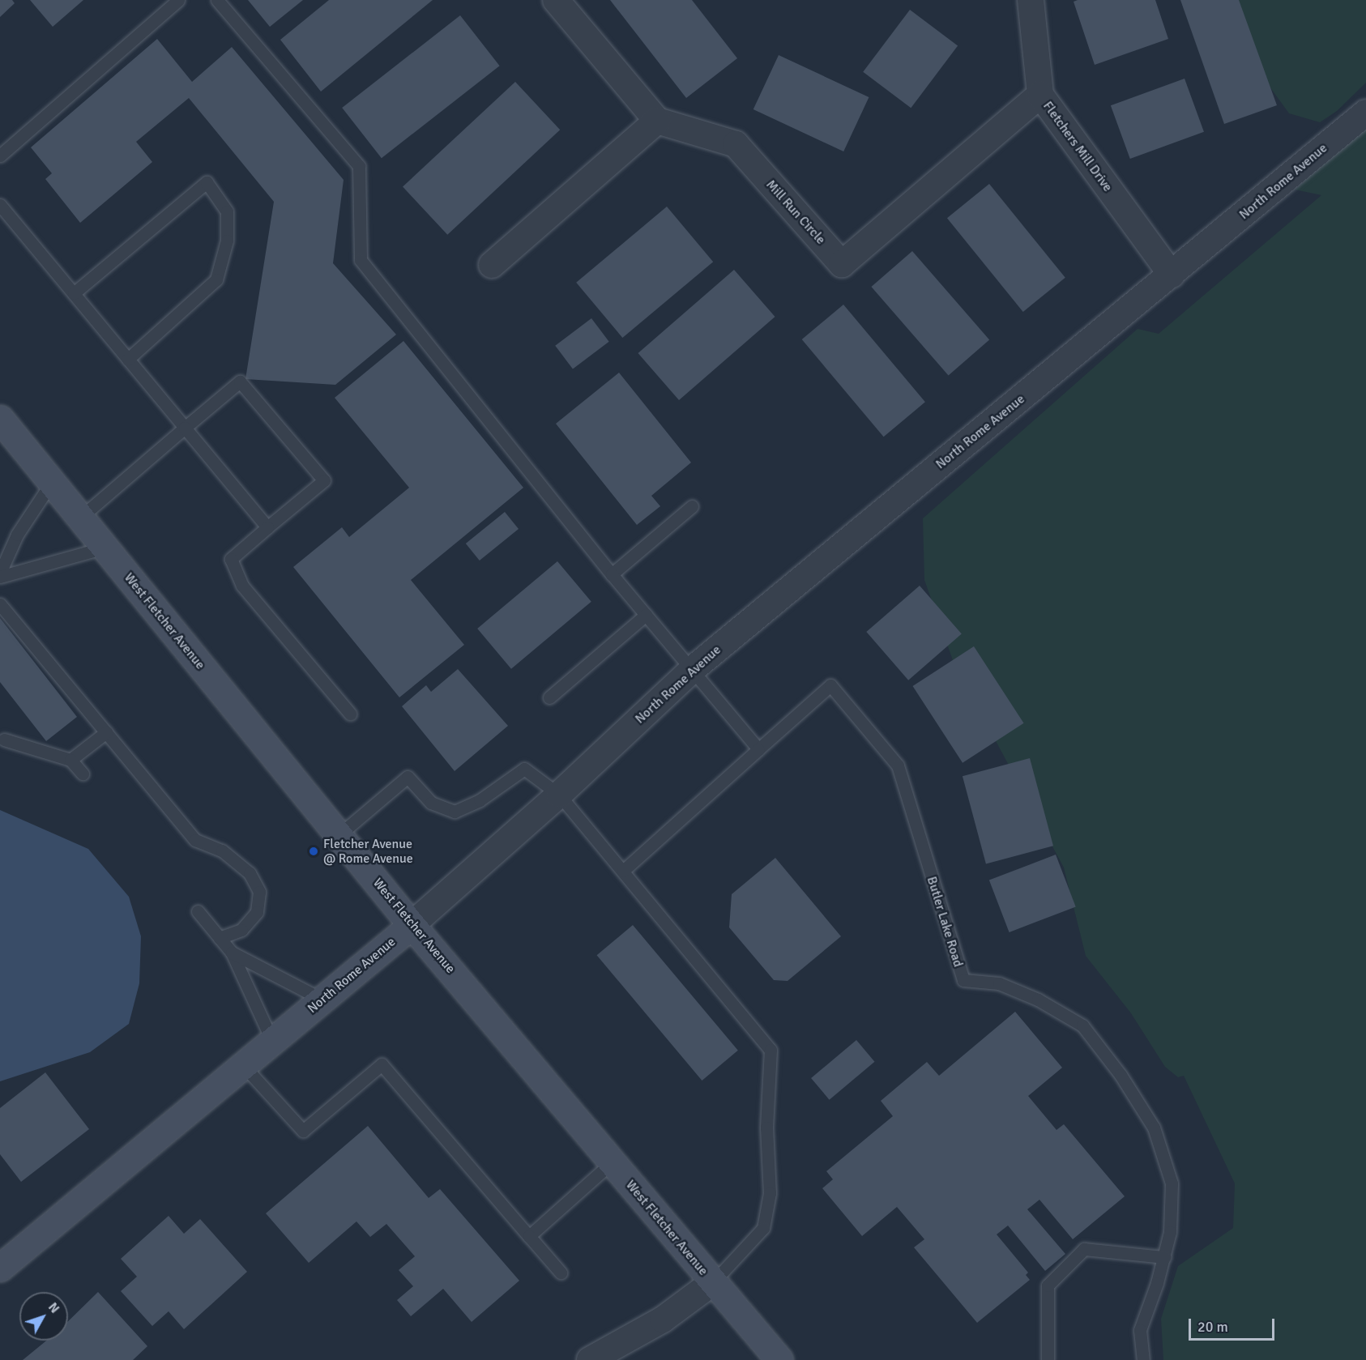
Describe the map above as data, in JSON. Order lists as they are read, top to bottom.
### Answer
{
  "streets": {
    "main road": ["North Rome Avenue", "West Fletcher Avenue"],
    "street": ["Fletchers Mill Drive", "Mill Run Circle"],
    "lane": ["Butler Lake Road"]
  },
  "crossings": [
    ["Fletchers Mill Drive", "North Rome Avenue"],
    ["Fletchers Mill Drive", "Mill Run Circle"],
    ["North Rome Avenue", "West Fletcher Avenue"]
  ],
  "places": ["Fletcher Avenue @ Rome Avenue"],
  "scale_bar": "20 m",
  "north": "top right"
}
